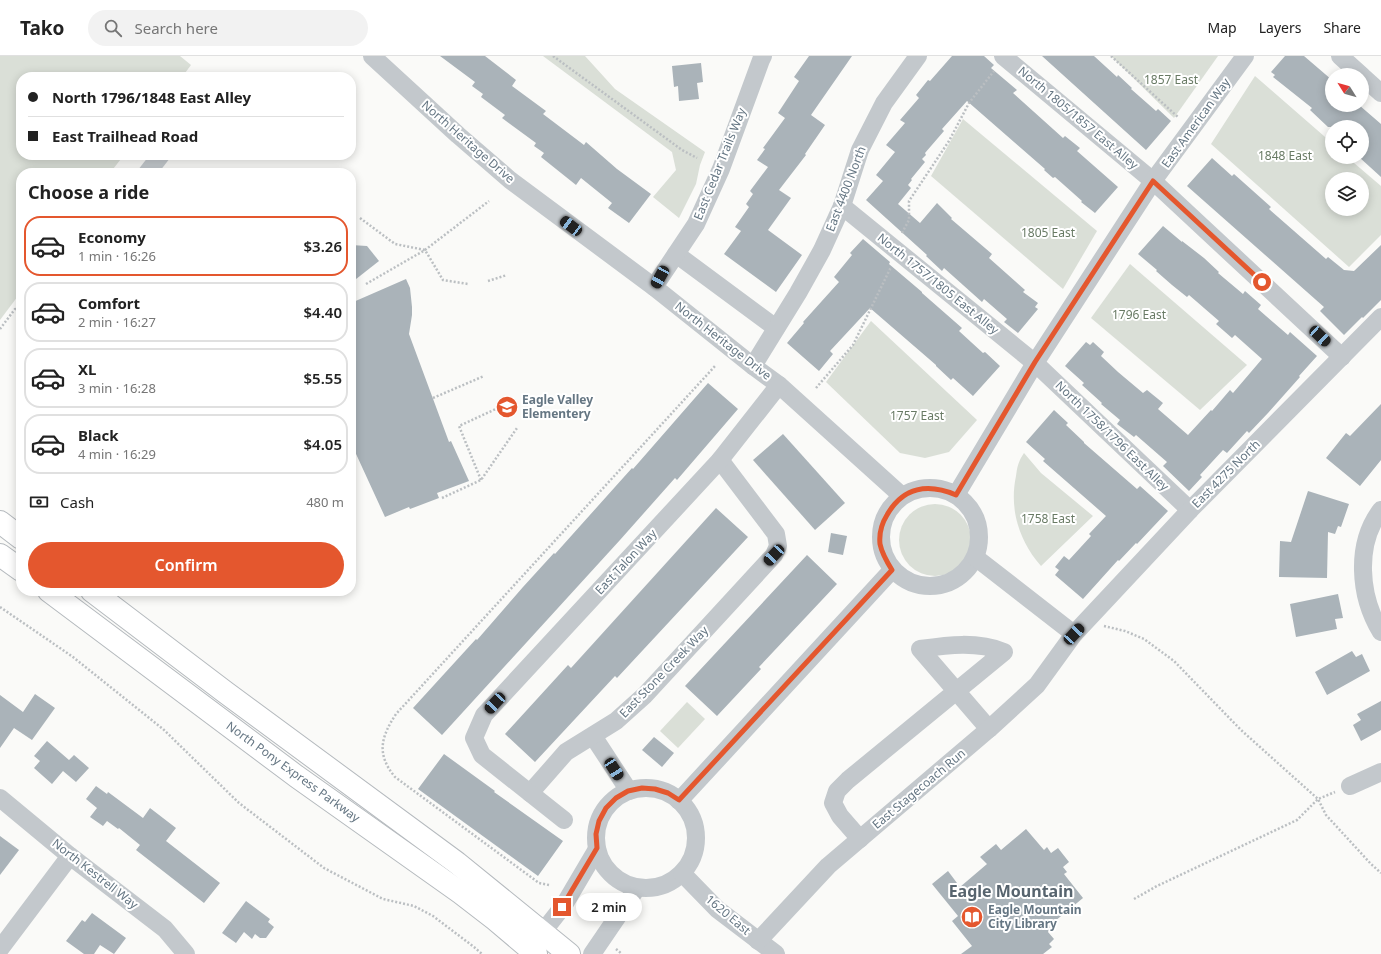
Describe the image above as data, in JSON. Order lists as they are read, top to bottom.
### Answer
{
  "streets": {
    "main road": ["North Pony Express Parkway"],
    "street": [
      "North 1805/1857 East Alley",
      "East American Way",
      "North Heritage Drive",
      "East Cedar Trails Way",
      "East 4400 North",
      "North 1757/1805 East Alley",
      "North 1758/1796 East Alley",
      "East 4275 North",
      "East Talon Way",
      "East Stone Creek Way",
      "East Stagecoach Run",
      "North Kestrell Way",
      "1620 East"
    ]
  },
  "crossings": [
    ["North 1805/1857 East Alley", "East American Way"],
    ["North 1805/1857 East Alley", "East 4275 North"],
    ["East American Way", "North Heritage Drive"],
    ["East American Way", "North 1757/1805 East Alley"],
    ["East American Way", "North 1758/1796 East Alley"],
    ["North Heritage Drive", "East Cedar Trails Way"],
    ["North Heritage Drive", "East 4400 North"],
    ["North Heritage Drive", "East Talon Way"],
    ["East 4400 North", "North 1757/1805 East Alley"],
    ["North 1757/1805 East Alley", "North 1758/1796 East Alley"],
    ["North 1758/1796 East Alley", "East 4275 North"],
    ["East 4275 North", "East Stagecoach Run"],
    ["East Talon Way", "East Stone Creek Way"],
    ["East Stagecoach Run", "1620 East"]
  ],
  "districts": ["Eagle Mountain"],
  "parks": [
    "1857 East",
    "1848 East",
    "1805 East",
    "1796 East",
    "1757 East",
    "1758 East"
  ],
  "places": {
    "school or university": ["Eagle Valley Elementery"],
    "library": ["Eagle Mountain City Library"]
  },
  "north": "top left",
  "page": {
    "header": "Tako",
    "search": "Search here",
    "nav": ["Map", "Layers", "Share"],
    "banner": ["North 1796/1848 East Alley", "East Trailhead Road"],
    "heading": "Choose a ride",
    "list": [
      {
        "name": "Economy",
        "note": "1 min · 16:26",
        "value": "$3.26"
      },
      {
        "name": "Comfort",
        "note": "2 min · 16:27",
        "value": "$4.40"
      },
      {
        "name": "XL",
        "note": "3 min · 16:28",
        "value": "$5.55"
      },
      {
        "name": "Black",
        "note": "4 min · 16:29",
        "value": "$4.05"
      }
    ],
    "pay": ["Cash", "480 m"],
    "buttons": "Confirm",
    "bubble": "2 min"
  }
}
